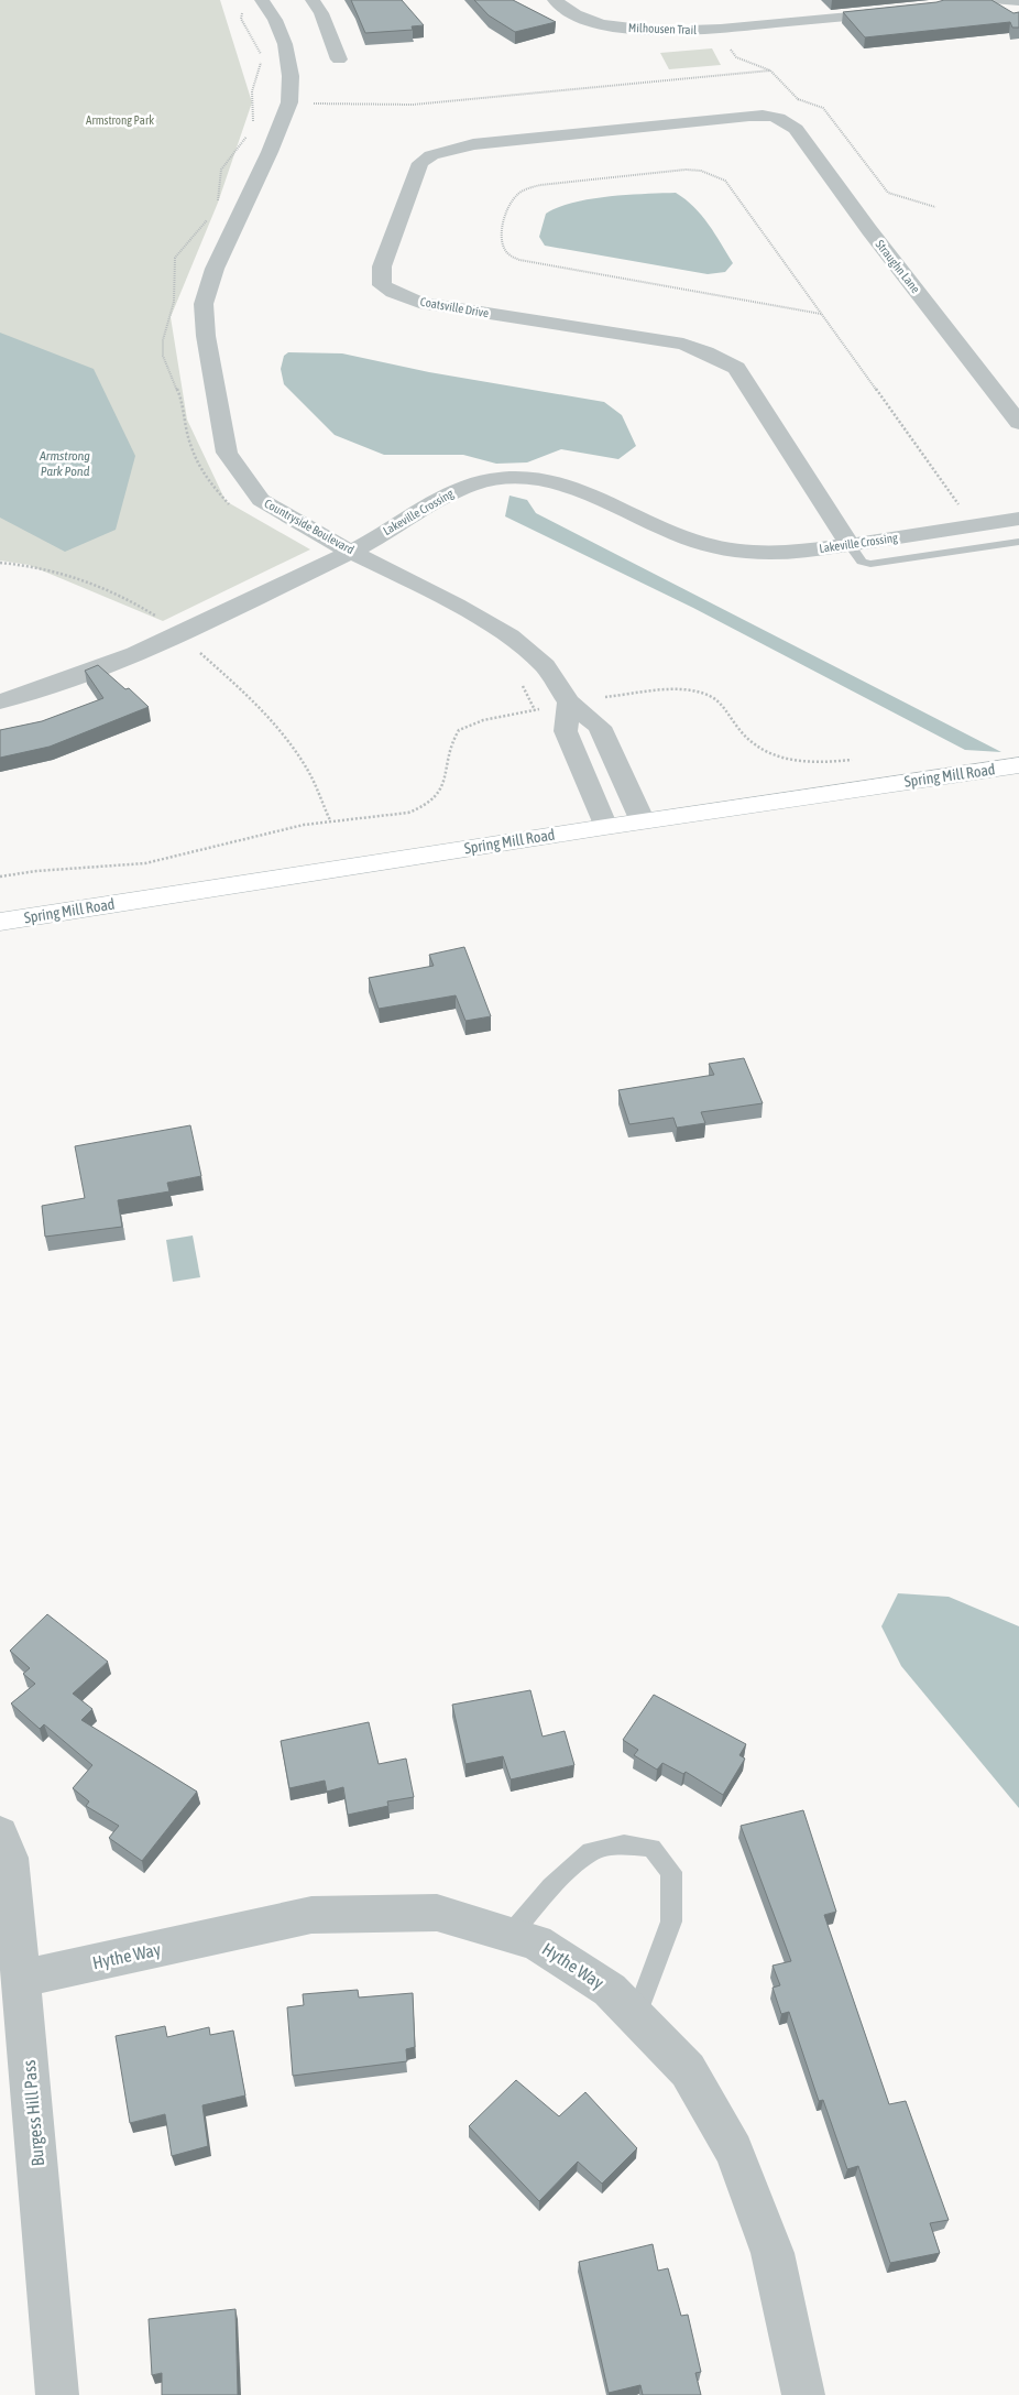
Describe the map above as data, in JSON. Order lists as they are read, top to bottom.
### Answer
{
  "streets": {
    "street": [
      "Milhousen Trail",
      "Straughn Lane",
      "Coatsville Drive",
      "Lakeville Crossing",
      "Countryside Boulevard",
      "Spring Mill Road",
      "Hythe Way",
      "Burgess Hill Pass"
    ]
  },
  "crossings": [
    ["Straughn Lane", "Coatsville Drive"],
    ["Coatsville Drive", "Lakeville Crossing"],
    ["Lakeville Crossing", "Countryside Boulevard"],
    ["Countryside Boulevard", "Spring Mill Road"],
    ["Hythe Way", "Burgess Hill Pass"]
  ],
  "water": ["Armstrong Park Pond"],
  "parks": ["Armstrong Park"]
}
